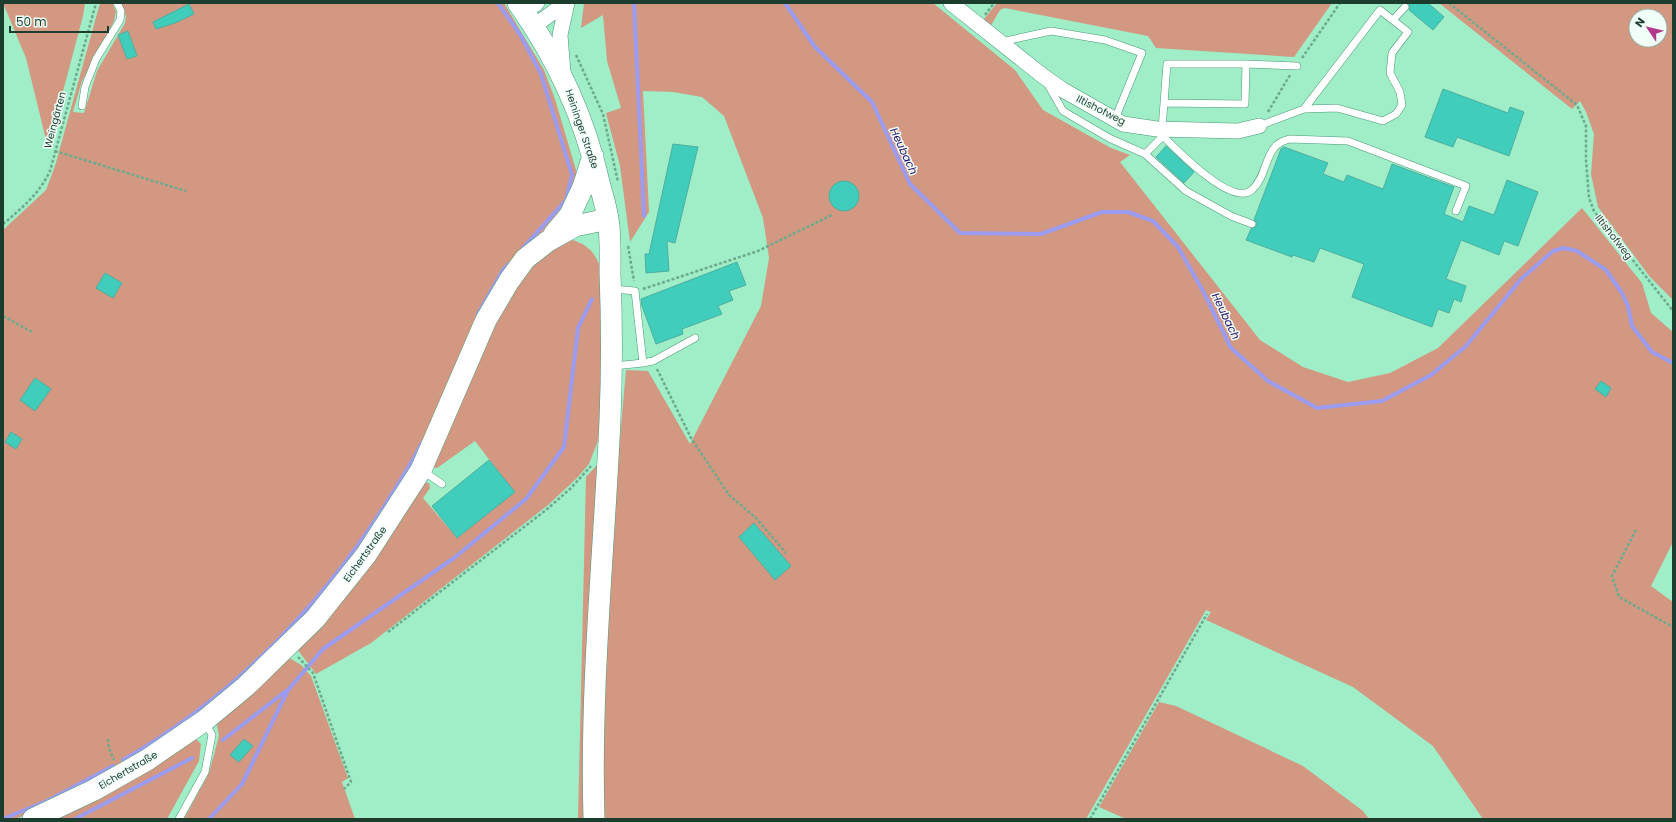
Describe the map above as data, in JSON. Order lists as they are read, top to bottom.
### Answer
{
  "streets": {
    "street": ["Iltishofweg", "Heininger Straße", "Eichertstraße"],
    "path": ["Weingärten"]
  },
  "crossings": [
    ["Heininger Straße", "Eichertstraße"]
  ],
  "water": ["Heubach"],
  "scale_bar": "50 m",
  "north": "top left"
}
